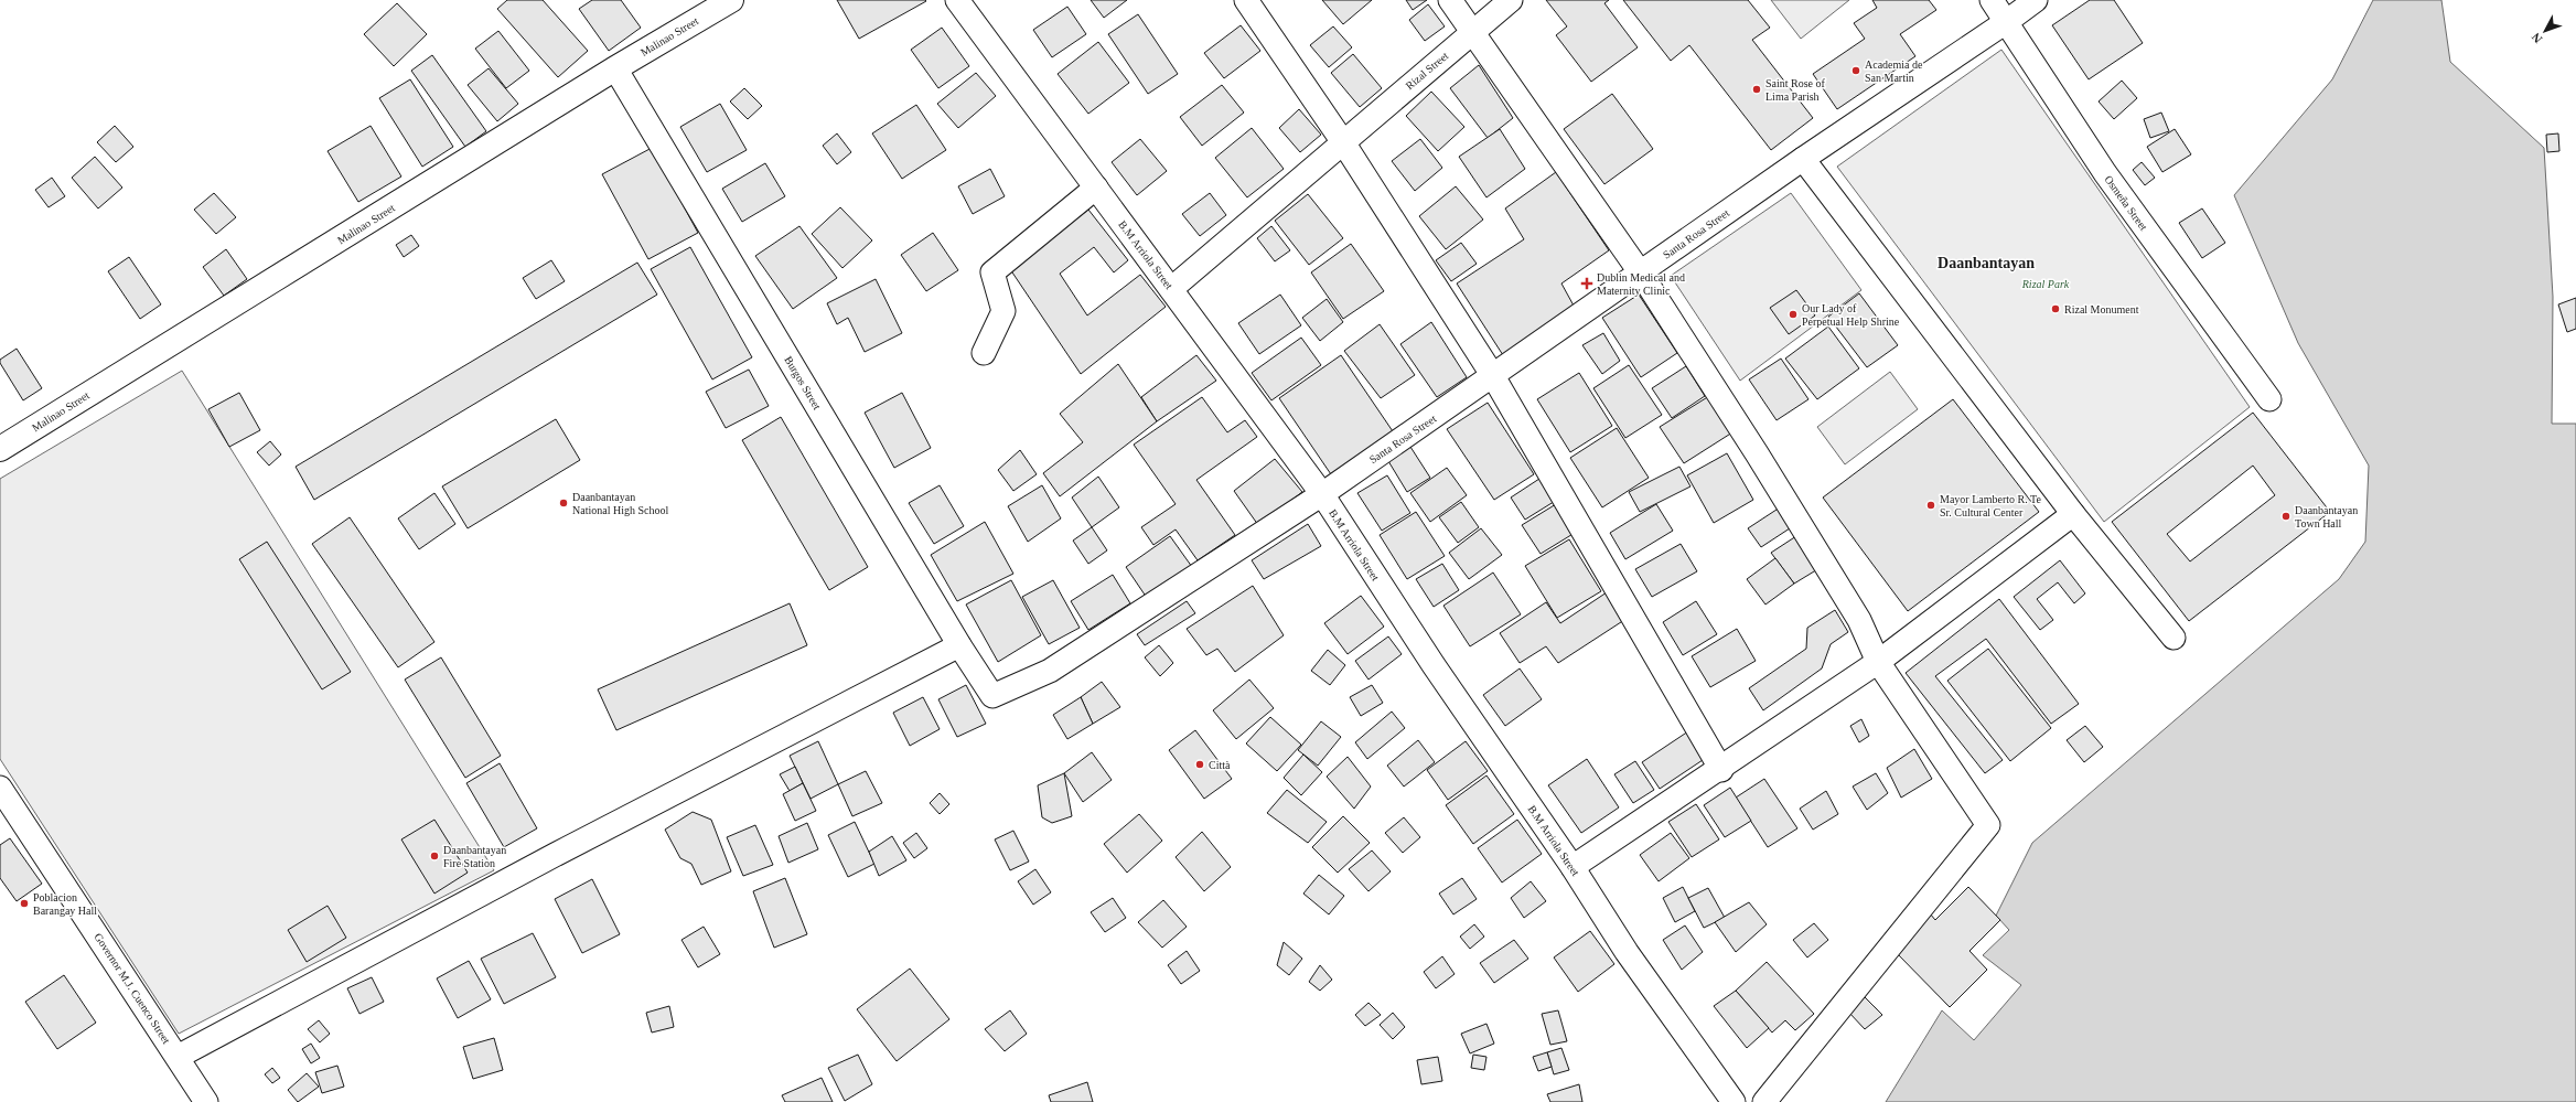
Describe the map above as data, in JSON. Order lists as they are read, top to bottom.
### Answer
{
  "streets": {
    "main road": ["Malinao Street"],
    "street": [
      "Rizal Street",
      "Osmeña Street",
      "Santa Rosa Street",
      "B.M Arriola Street",
      "Burgos Street",
      "Governor M.J. Cuenco Street"
    ]
  },
  "crossings": [
    ["Malinao Street", "Burgos Street"],
    ["Rizal Street", "B.M Arriola Street"],
    ["Osmeña Street", "Santa Rosa Street"],
    ["Santa Rosa Street", "B.M Arriola Street"],
    ["Santa Rosa Street", "Burgos Street"]
  ],
  "districts": ["Daanbantayan"],
  "parks": ["Rizal Park"],
  "places": {
    "other": [
      "Academia de San Martin",
      "Saint Rose of Lima Parish",
      "Rizal Monument",
      "Our Lady of Perpetual Help Shrine",
      "Daanbantayan National High School",
      "Mayor Lamberto R. Te Sr. Cultural Center",
      "Daanbantayan Town Hall",
      "Città",
      "Daanbantayan Fire Station",
      "Poblacion Barangay Hall"
    ],
    "health": ["Dublin Medical and Maternity Clinic"]
  },
  "north": "bottom left"
}
